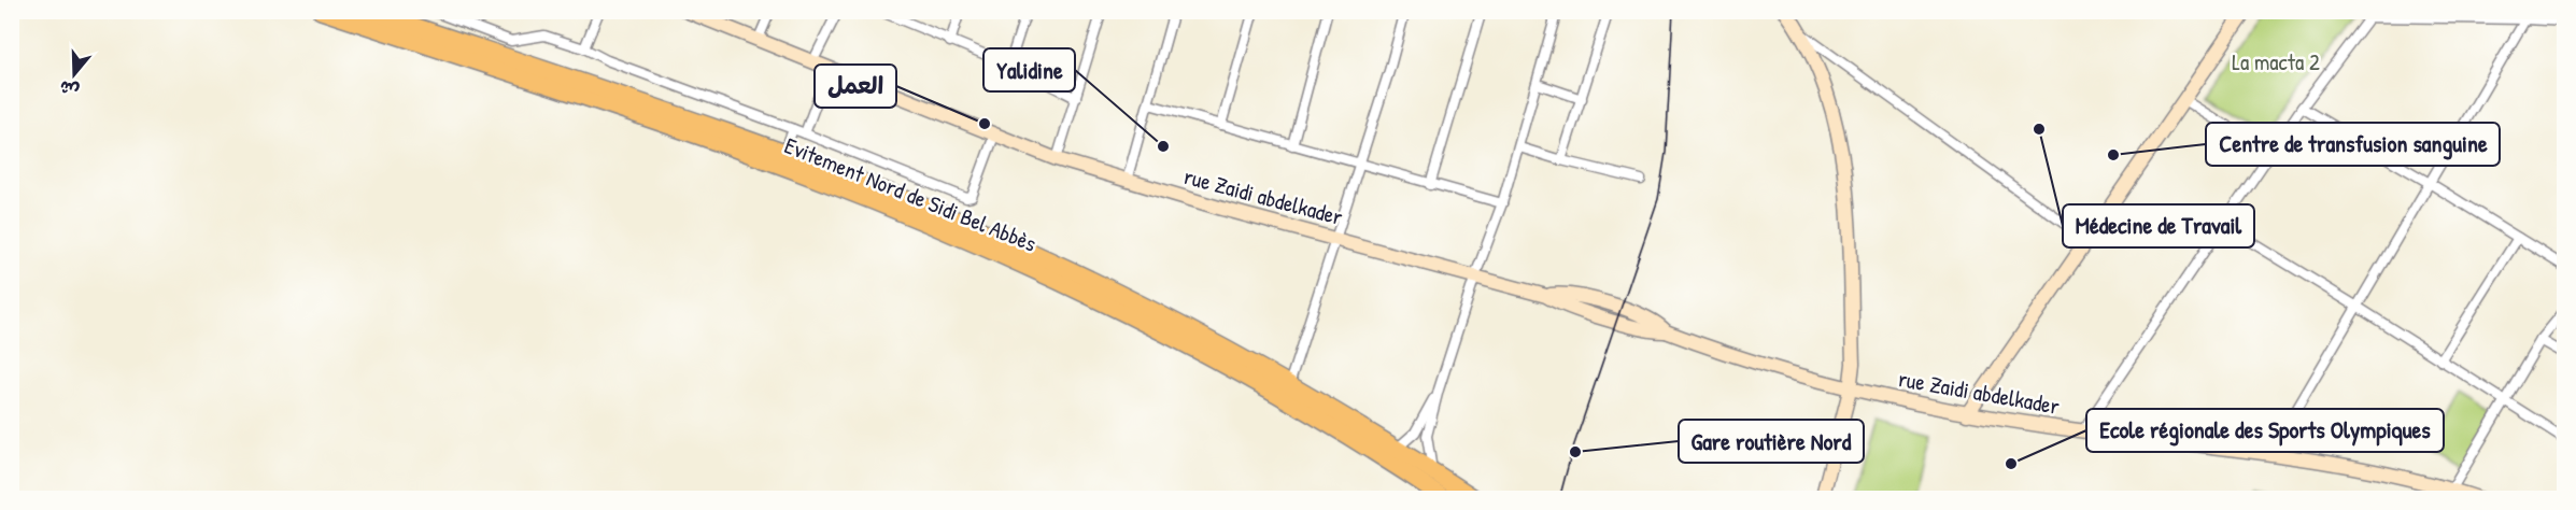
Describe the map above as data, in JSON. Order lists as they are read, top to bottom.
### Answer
{
  "streets": {
    "highway": ["Evitement Nord de Sidi Bel Abbès"],
    "main road": ["rue Zaidi abdelkader"]
  },
  "parks": ["La macta 2"],
  "places": [
    "العمل",
    "Médecine de Travail",
    "Yalidine",
    "Centre de transfusion sanguine",
    "Gare routière Nord",
    "Ecole régionale des Sports Olympiques"
  ],
  "north": "bottom"
}
